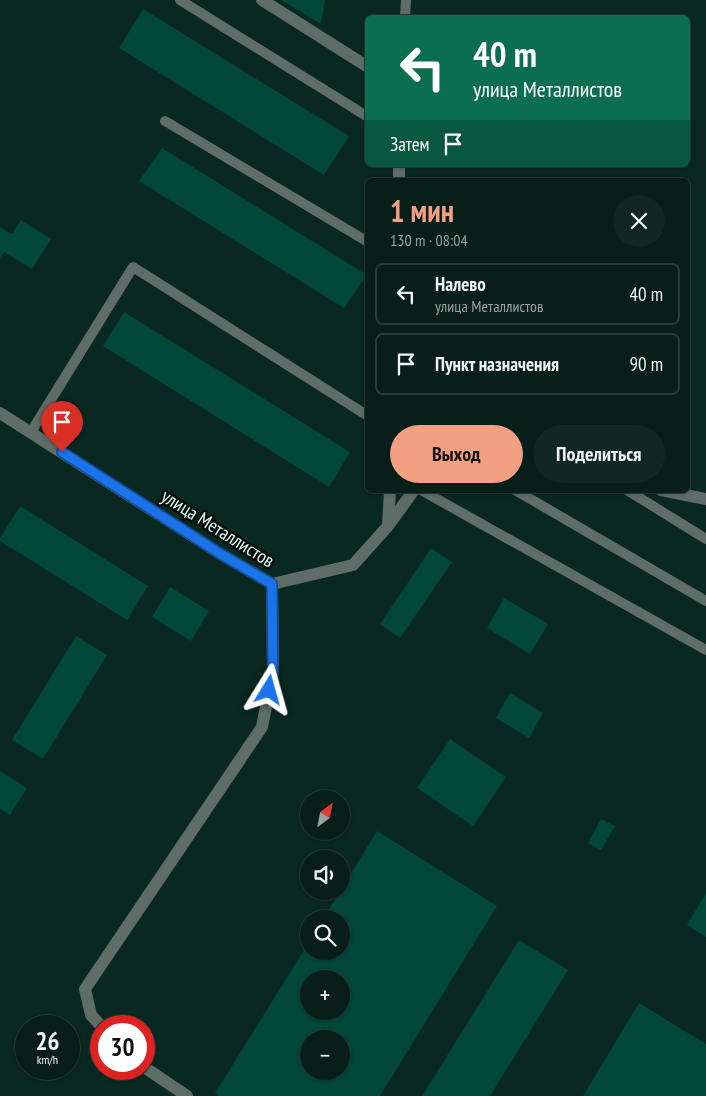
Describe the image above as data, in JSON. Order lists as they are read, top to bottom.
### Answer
{
  "streets": {
    "street": ["улица Металлистов"]
  },
  "north": "top right",
  "page": {
    "turn": ["40 m", "улица Металлистов"],
    "then": "Затем",
    "heading": ["1 мин", "130 m · 08:04"],
    "list": [
      {
        "name": "Налево",
        "note": "улица Металлистов",
        "value": "40 m"
      },
      {
        "name": "Пункт назначения",
        "value": "90 m"
      }
    ],
    "buttons": ["Выход", "Поделиться"],
    "map_buttons": ["+", "−"],
    "speed": "26 km/h",
    "limit": "30"
  }
}
